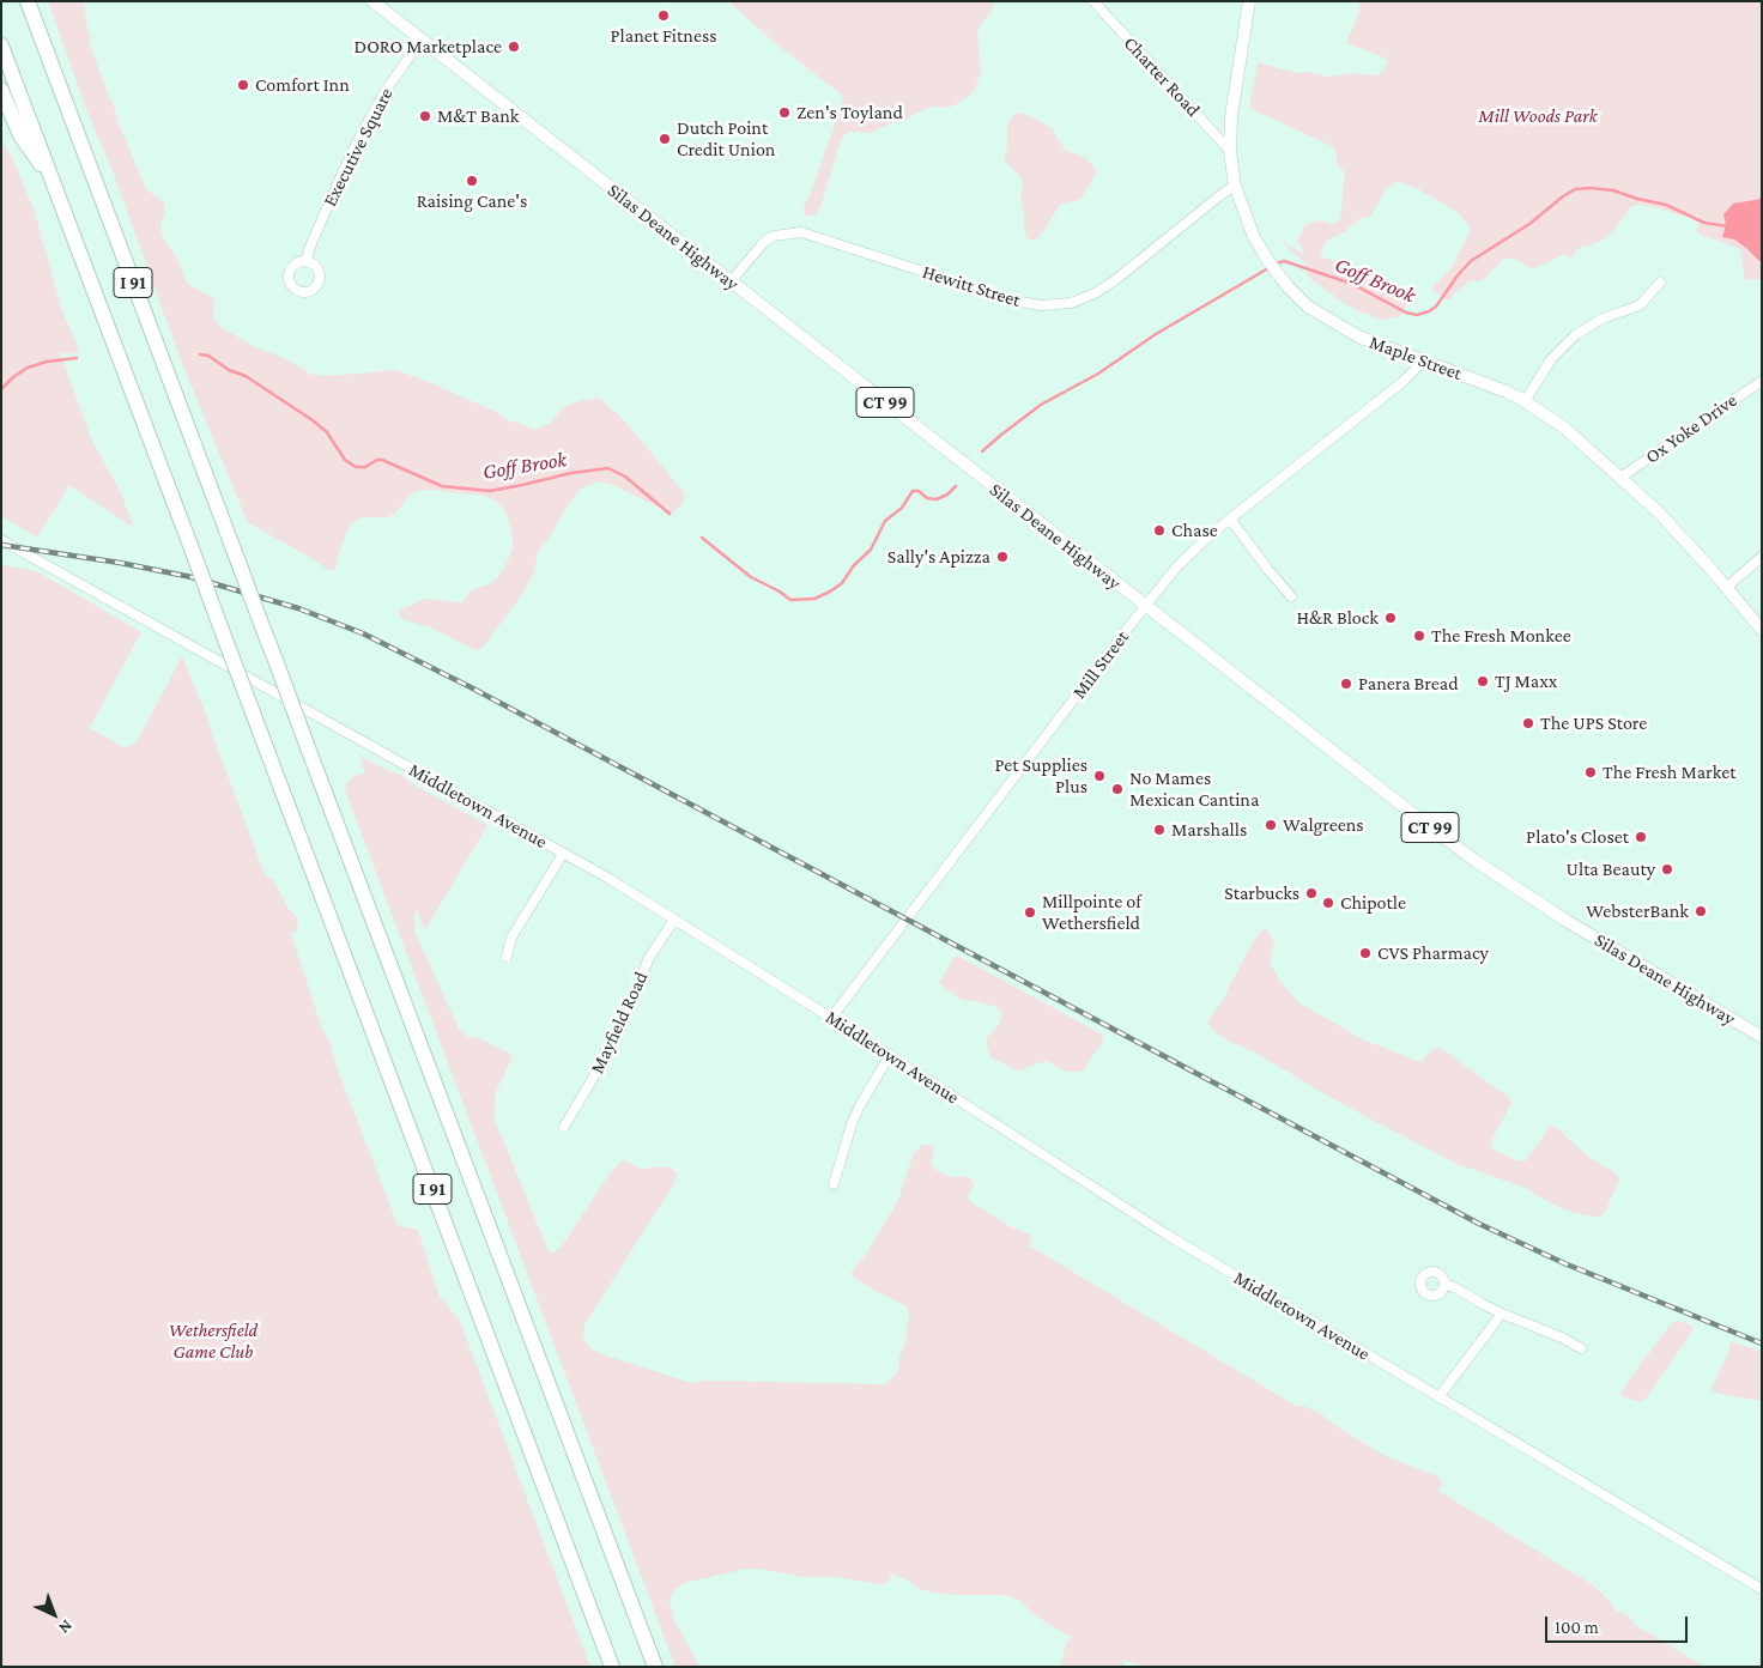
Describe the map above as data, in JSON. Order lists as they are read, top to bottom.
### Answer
{
  "streets": {
    "highway": ["I 91"],
    "main road": ["Silas Deane Highway", "Maple Street", "CT 99"],
    "street": [
      "Charter Road",
      "Executive Square",
      "Hewitt Street",
      "Ox Yoke Drive",
      "Mill Street",
      "Middletown Avenue",
      "Mayfield Road"
    ]
  },
  "crossings": [
    ["Charter Road", "Maple Street"],
    ["Executive Square", "Silas Deane Highway"],
    ["Silas Deane Highway", "Hewitt Street"],
    ["Silas Deane Highway", "Mill Street"],
    ["Hewitt Street", "Maple Street"],
    ["Maple Street", "Ox Yoke Drive"],
    ["Maple Street", "Mill Street"],
    ["Mill Street", "Middletown Avenue"],
    ["Middletown Avenue", "Mayfield Road"]
  ],
  "water": ["Goff Brook"],
  "parks": ["Mill Woods Park", "Wethersfield Game Club"],
  "places": [
    "Planet Fitness",
    "DORO Marketplace",
    "Comfort Inn",
    "Zen's Toyland",
    "M&T Bank",
    "Dutch Point Credit Union",
    "Raising Cane's",
    "Chase",
    "Sally's Apizza",
    "H&R Block",
    "The Fresh Monkee",
    "TJ Maxx",
    "Panera Bread",
    "The UPS Store",
    "The Fresh Market",
    "Pet Supplies Plus",
    "No Mames Mexican Cantina",
    "Walgreens",
    "Marshalls",
    "Plato's Closet",
    "Ulta Beauty",
    "Starbucks",
    "Chipotle",
    "WebsterBank",
    "Millpointe of Wethersfield",
    "CVS Pharmacy"
  ],
  "scale_bar": "100 m",
  "north": "bottom right"
}
